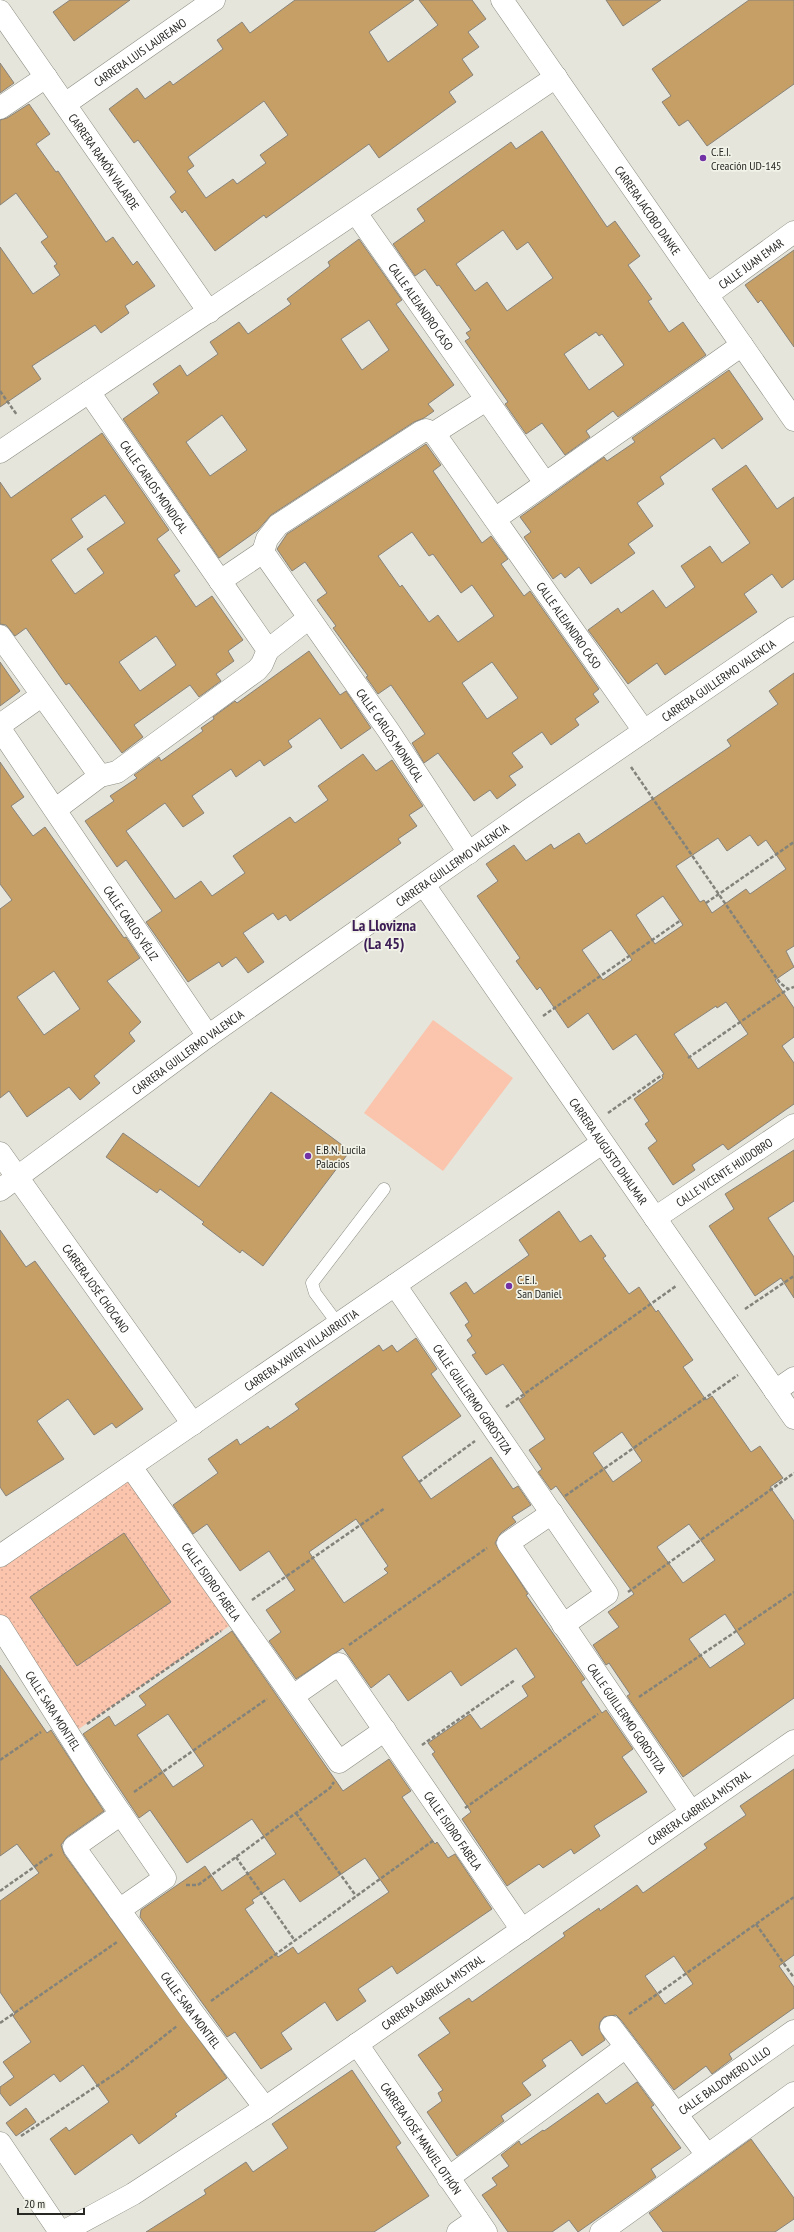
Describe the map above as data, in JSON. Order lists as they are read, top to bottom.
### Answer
{
  "streets": {
    "street": [
      "CARRERA LUIS LAUREANO",
      "CARRERA RAMÓN VALARDE",
      "CARRERA JACOBO DANKE",
      "CALLE JUAN EMAR",
      "CALLE ALEJANDRO CASO",
      "CALLE CARLOS MONDICAL",
      "CARRERA GUILLERMO VALENCIA",
      "CALLE CARLOS VÉLIZ",
      "CARRERA AUGUSTO DHALMAR",
      "CALLE VICENTE HUIDOBRO",
      "CARRERA JOSÉ CHOCANO",
      "CARRERA XAVIER VILLAURRUTIA",
      "CALLE GUILLERMO GOROSTIZA",
      "CALLE ISIDRO FABELA",
      "CALLE SARA MONTIEL",
      "CARRERA GABRIELA MISTRAL",
      "CALLE BALDOMERO LILLO",
      "CARRERA JOSÉ MANUEL OTHÓN"
    ]
  },
  "crossings": [
    ["CARRERA LUIS LAUREANO", "CARRERA RAMÓN VALARDE"],
    ["CARRERA JACOBO DANKE", "CALLE JUAN EMAR"],
    ["CALLE ALEJANDRO CASO", "CARRERA GUILLERMO VALENCIA"],
    ["CALLE CARLOS MONDICAL", "CARRERA GUILLERMO VALENCIA"],
    ["CARRERA GUILLERMO VALENCIA", "CALLE CARLOS VÉLIZ"],
    ["CARRERA GUILLERMO VALENCIA", "CARRERA AUGUSTO DHALMAR"],
    ["CARRERA GUILLERMO VALENCIA", "CARRERA JOSÉ CHOCANO"],
    ["CARRERA AUGUSTO DHALMAR", "CALLE VICENTE HUIDOBRO"],
    ["CARRERA AUGUSTO DHALMAR", "CARRERA XAVIER VILLAURRUTIA"],
    ["CARRERA JOSÉ CHOCANO", "CARRERA XAVIER VILLAURRUTIA"],
    ["CARRERA XAVIER VILLAURRUTIA", "CALLE GUILLERMO GOROSTIZA"],
    ["CARRERA XAVIER VILLAURRUTIA", "CALLE ISIDRO FABELA"],
    ["CALLE GUILLERMO GOROSTIZA", "CARRERA GABRIELA MISTRAL"],
    ["CALLE ISIDRO FABELA", "CARRERA GABRIELA MISTRAL"],
    ["CALLE SARA MONTIEL", "CARRERA GABRIELA MISTRAL"],
    ["CARRERA GABRIELA MISTRAL", "CARRERA JOSÉ MANUEL OTHÓN"]
  ],
  "districts": ["La Llovizna (La 45)"],
  "places": ["C.E.I. Creación UD-145", "E.B.N. Lucila Palacios", "C.E.I. San Daniel"],
  "scale_bar": "20 m"
}
